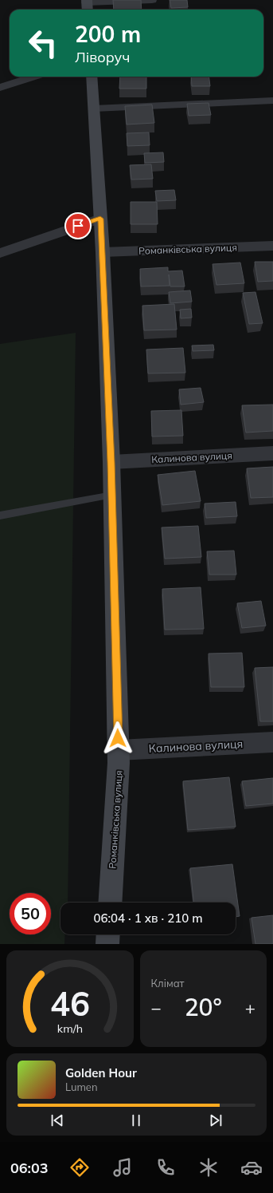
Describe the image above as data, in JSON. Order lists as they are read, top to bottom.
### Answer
{
  "streets": {
    "main road": ["Романківська вулиця"],
    "street": ["Калинова вулиця"]
  },
  "crossings": [
    ["Романківська вулиця", "Калинова вулиця"]
  ],
  "page": {
    "turn": ["200 m", "Ліворуч"],
    "limit": "50",
    "trip": "06:04 · 1 хв · 210 m",
    "tile": "Клімат",
    "heat": ["−", "20°", "+"],
    "song": ["Golden Hour", "Lumen"],
    "tabs": "06:03",
    "gauge": ["46", "km/h"]
  }
}
